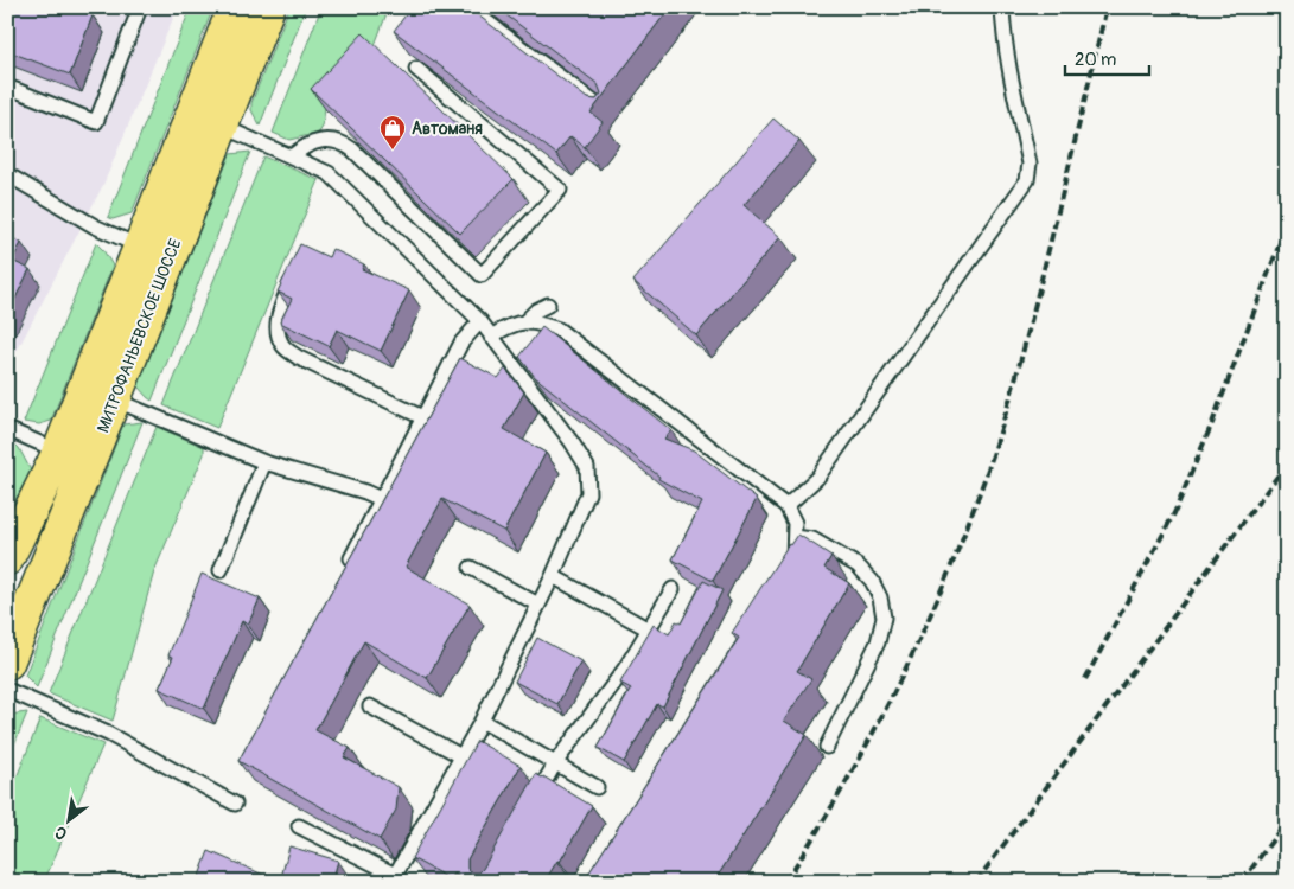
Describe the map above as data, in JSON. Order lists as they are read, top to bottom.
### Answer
{
  "streets": {
    "main road": ["МИТРОФАНЬЕВСКОЕ ШОССЕ"]
  },
  "places": {
    "shop": ["Автоманя"]
  },
  "scale_bar": "20 m",
  "north": "bottom left"
}
